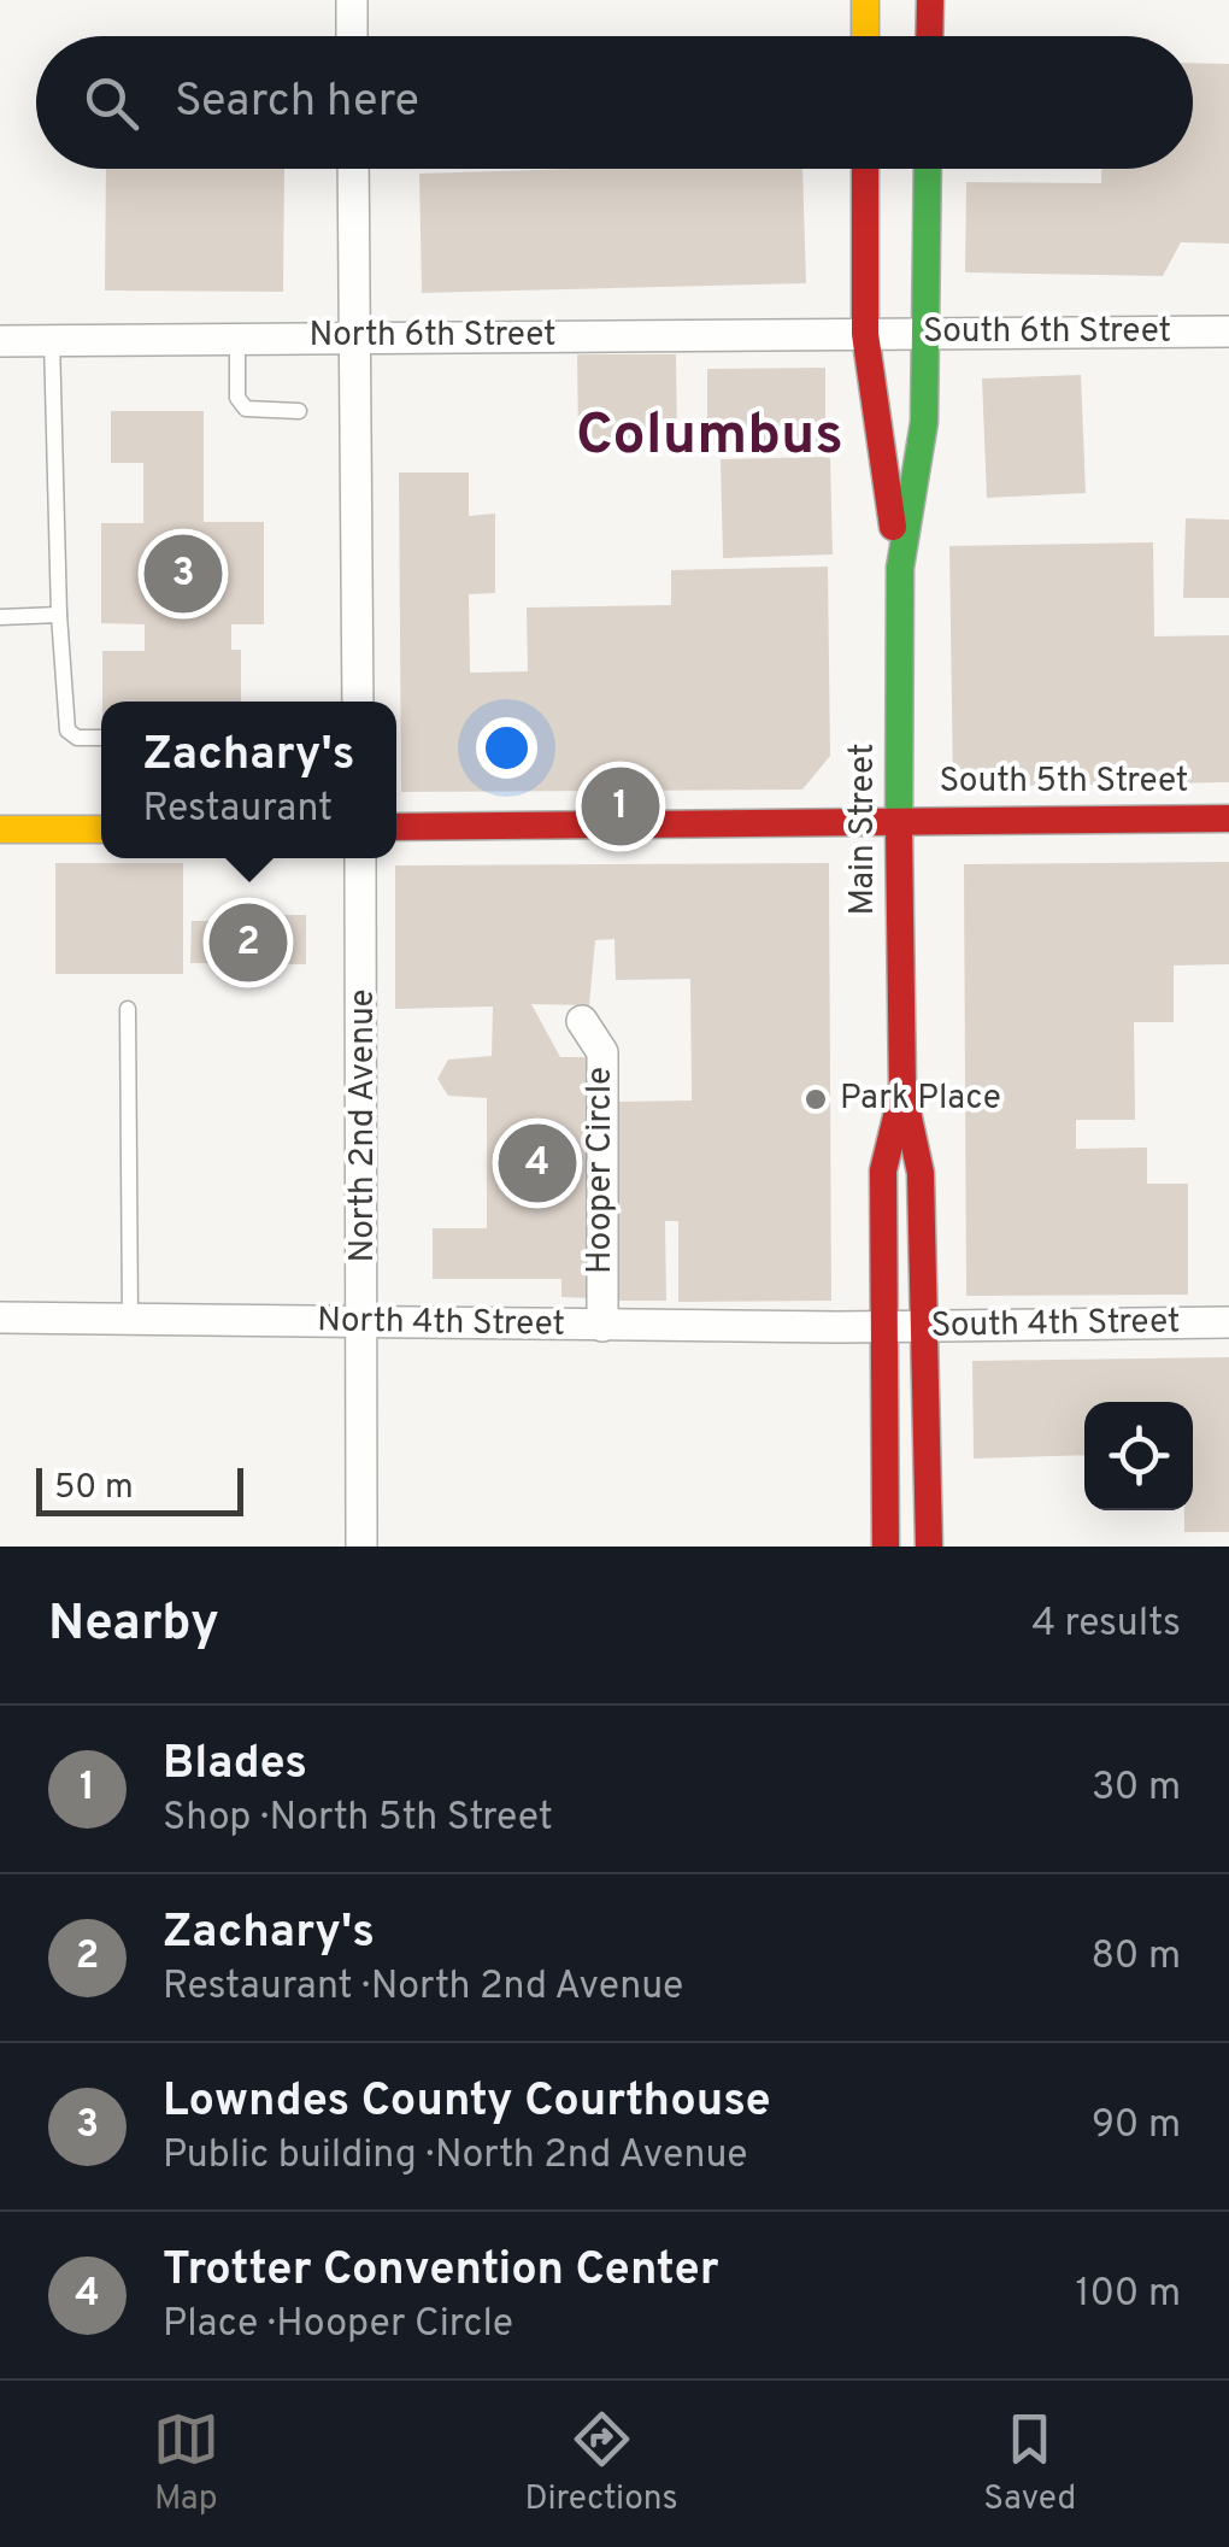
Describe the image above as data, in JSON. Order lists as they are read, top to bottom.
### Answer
{
  "streets": {
    "main road": ["South 5th Street", "Main Street"],
    "street": [
      "South 6th Street",
      "North 6th Street",
      "North 2nd Avenue",
      "Hooper Circle",
      "North 4th Street",
      "South 4th Street"
    ]
  },
  "crossings": [
    ["South 6th Street", "North 6th Street"],
    ["South 6th Street", "Main Street"],
    ["North 6th Street", "Main Street"],
    ["South 5th Street", "Main Street"],
    ["Main Street", "North 4th Street"],
    ["Main Street", "South 4th Street"],
    ["North 2nd Avenue", "North 4th Street"],
    ["Hooper Circle", "North 4th Street"],
    ["North 4th Street", "South 4th Street"]
  ],
  "districts": ["Columbus"],
  "places": ["Park Place"],
  "scale_bar": "50 m",
  "page": {
    "search": "Search here",
    "pins": [
      "3",
      "1",
      "2",
      "4"
    ],
    "popup": ["Zachary's", "Restaurant"],
    "scale": "50 m",
    "heading": ["Nearby", "4 results"],
    "list": [
      {
        "mark": "1",
        "name": "Blades",
        "note": "Shop · North 5th Street",
        "value": "30 m"
      },
      {
        "mark": "2",
        "name": "Zachary's",
        "note": "Restaurant · North 2nd Avenue",
        "value": "80 m"
      },
      {
        "mark": "3",
        "name": "Lowndes County Courthouse",
        "note": "Public building · North 2nd Avenue",
        "value": "90 m"
      },
      {
        "mark": "4",
        "name": "Trotter Convention Center",
        "note": "Place · Hooper Circle",
        "value": "100 m"
      }
    ],
    "nav": ["Map", "Directions", "Saved"]
  }
}
